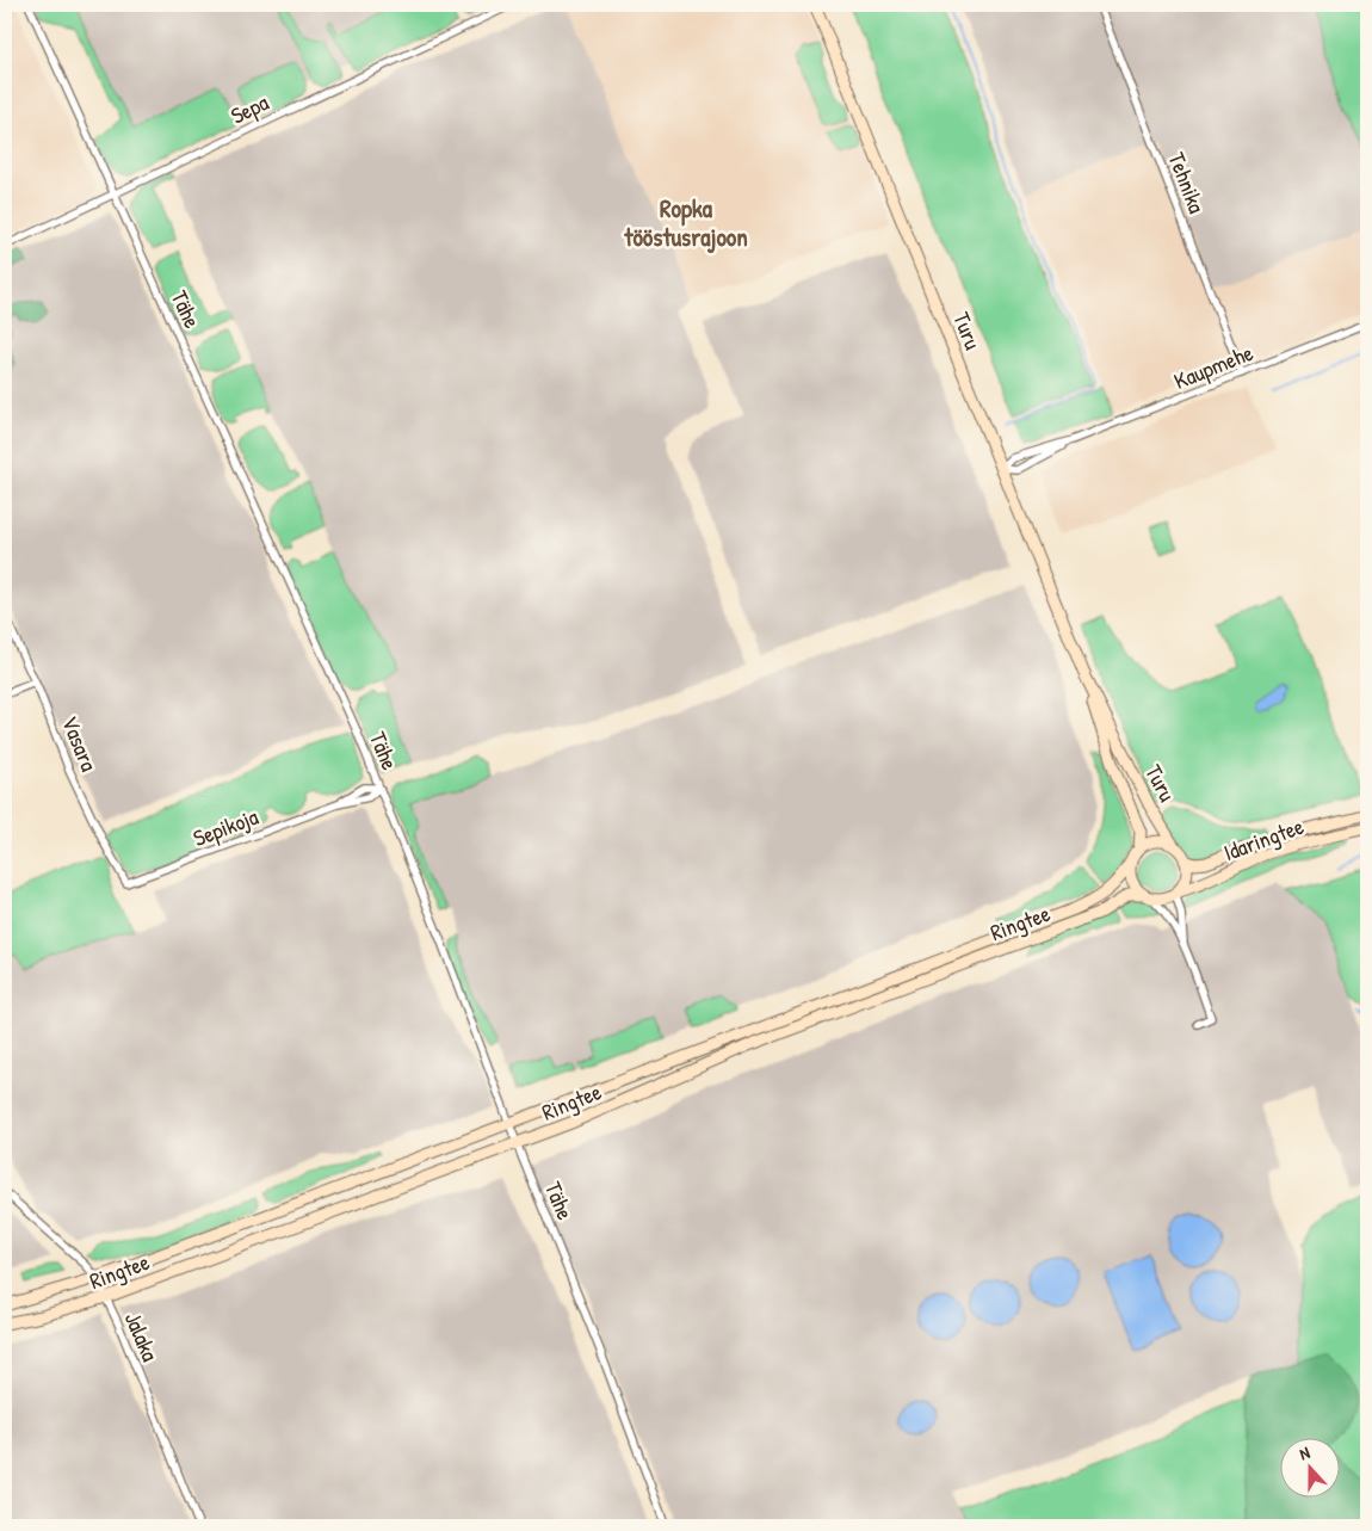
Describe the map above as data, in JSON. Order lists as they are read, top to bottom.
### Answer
{
  "streets": {
    "main road": ["Turu", "Idaringtee", "Ringtee"],
    "street": [
      "Sepa",
      "Tehnika",
      "Tähe",
      "Kaupmehe",
      "Vasara",
      "Sepikoja",
      "Jalaka"
    ]
  },
  "crossings": [
    ["Sepa", "Tähe"],
    ["Tehnika", "Kaupmehe"],
    ["Tähe", "Sepikoja"],
    ["Tähe", "Ringtee"],
    ["Turu", "Kaupmehe"],
    ["Turu", "Idaringtee"],
    ["Turu", "Ringtee"],
    ["Vasara", "Sepikoja"],
    ["Idaringtee", "Ringtee"],
    ["Ringtee", "Jalaka"]
  ],
  "districts": ["Ropka tööstusrajoon"],
  "north": "top"
}
